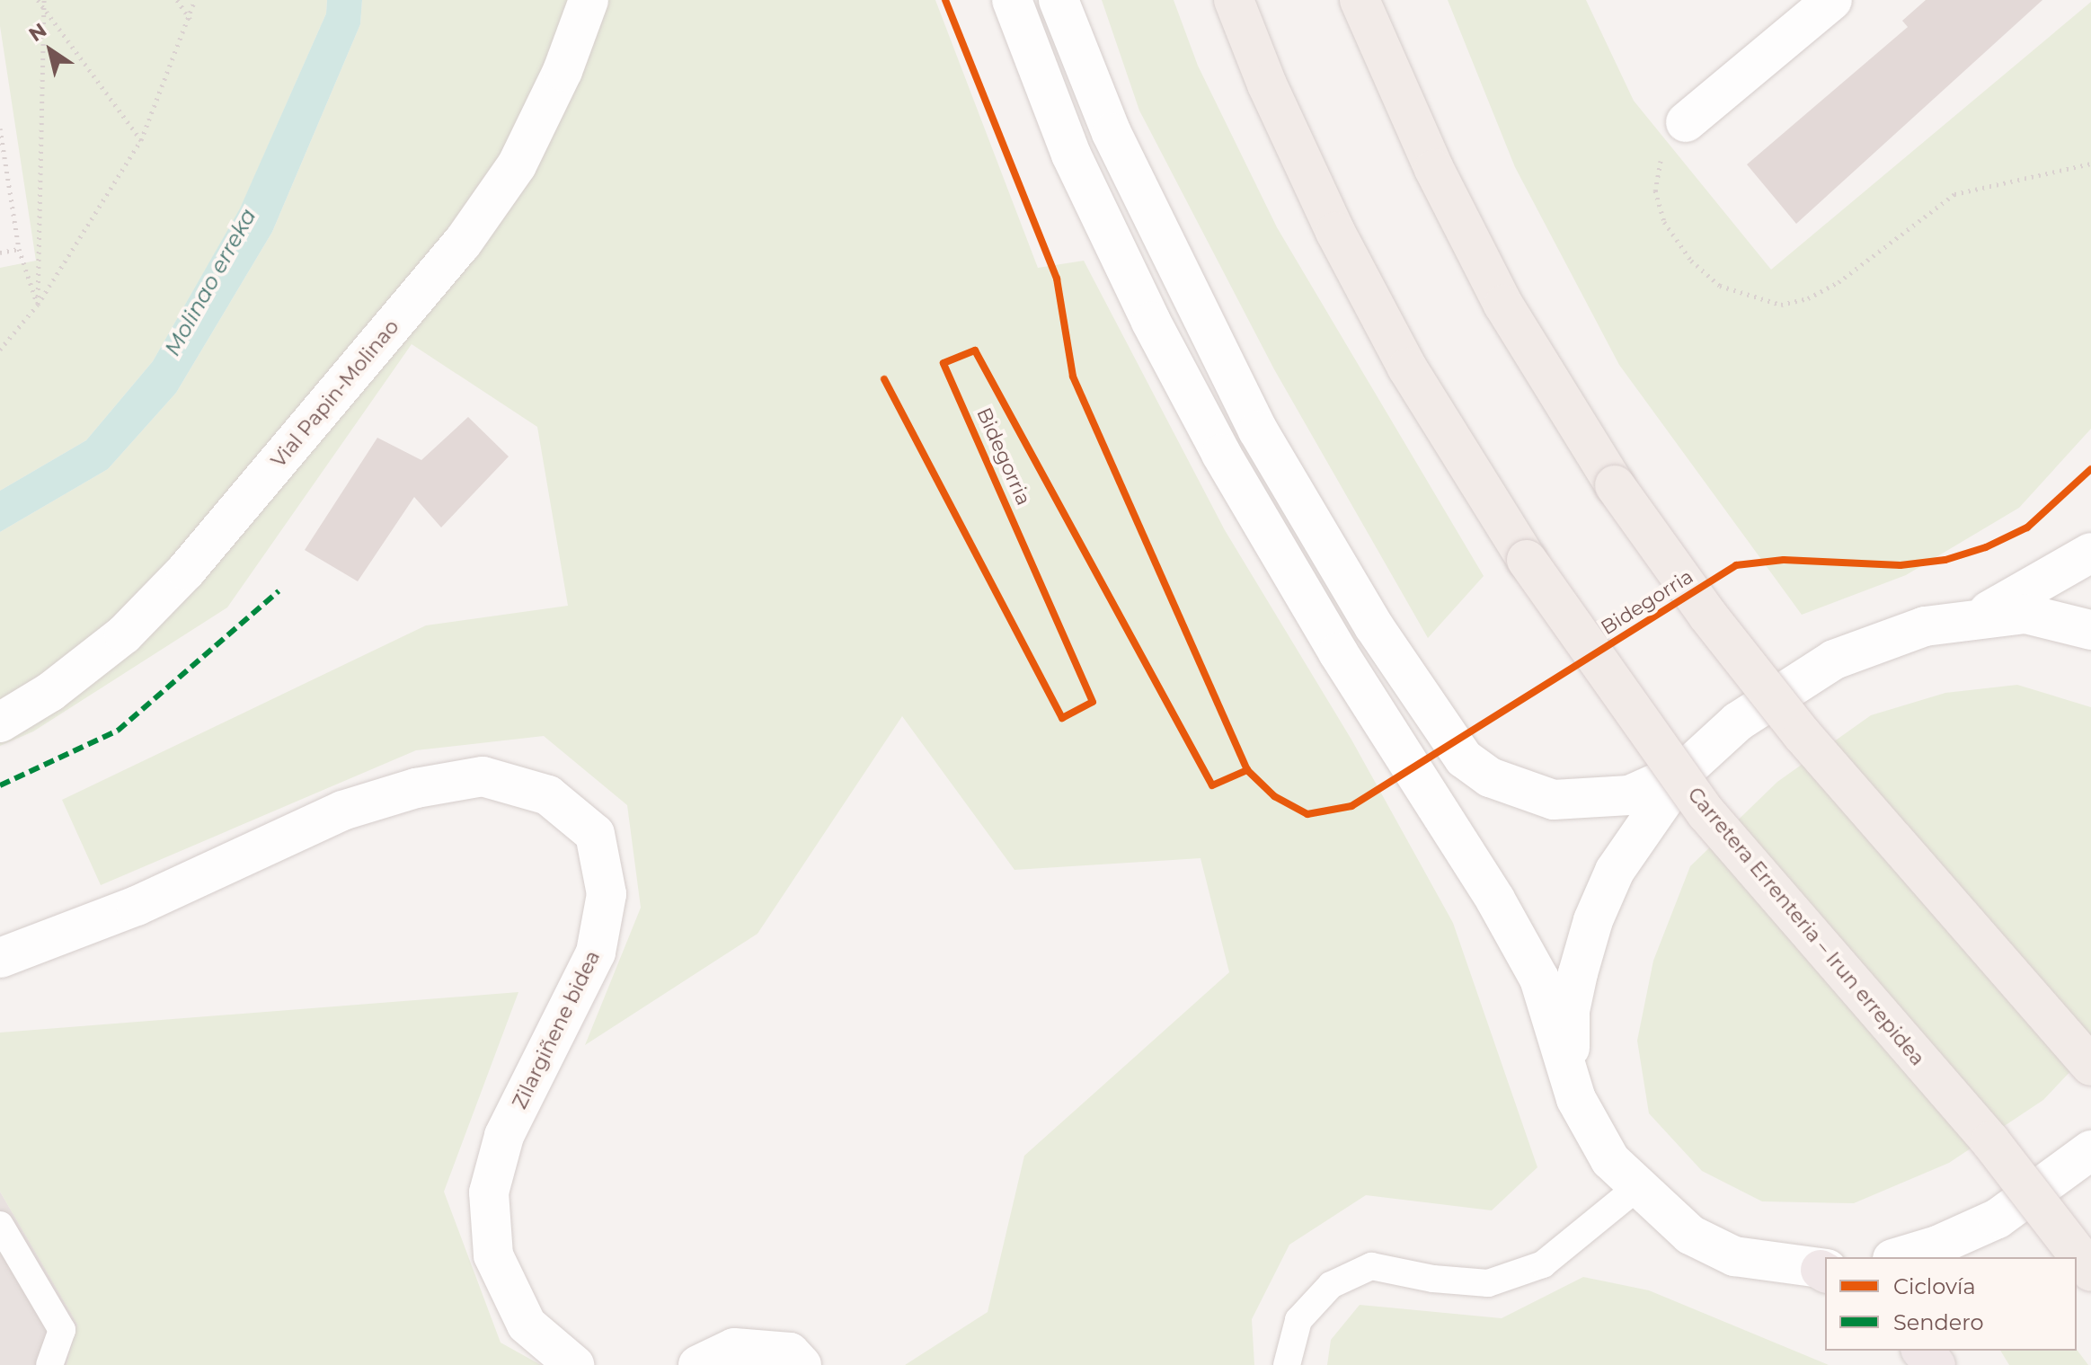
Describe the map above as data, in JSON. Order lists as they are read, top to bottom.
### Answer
{
  "streets": {
    "main road": ["Carretera Errenteria – Irun errepidea"],
    "street": ["Vial Papin-Molinao", "Zilargiñene bidea"],
    "cycle path": ["Bidegorria"]
  },
  "water": ["Molinao erreka"],
  "legend": ["Ciclovía", "Sendero"],
  "north": "top left"
}
